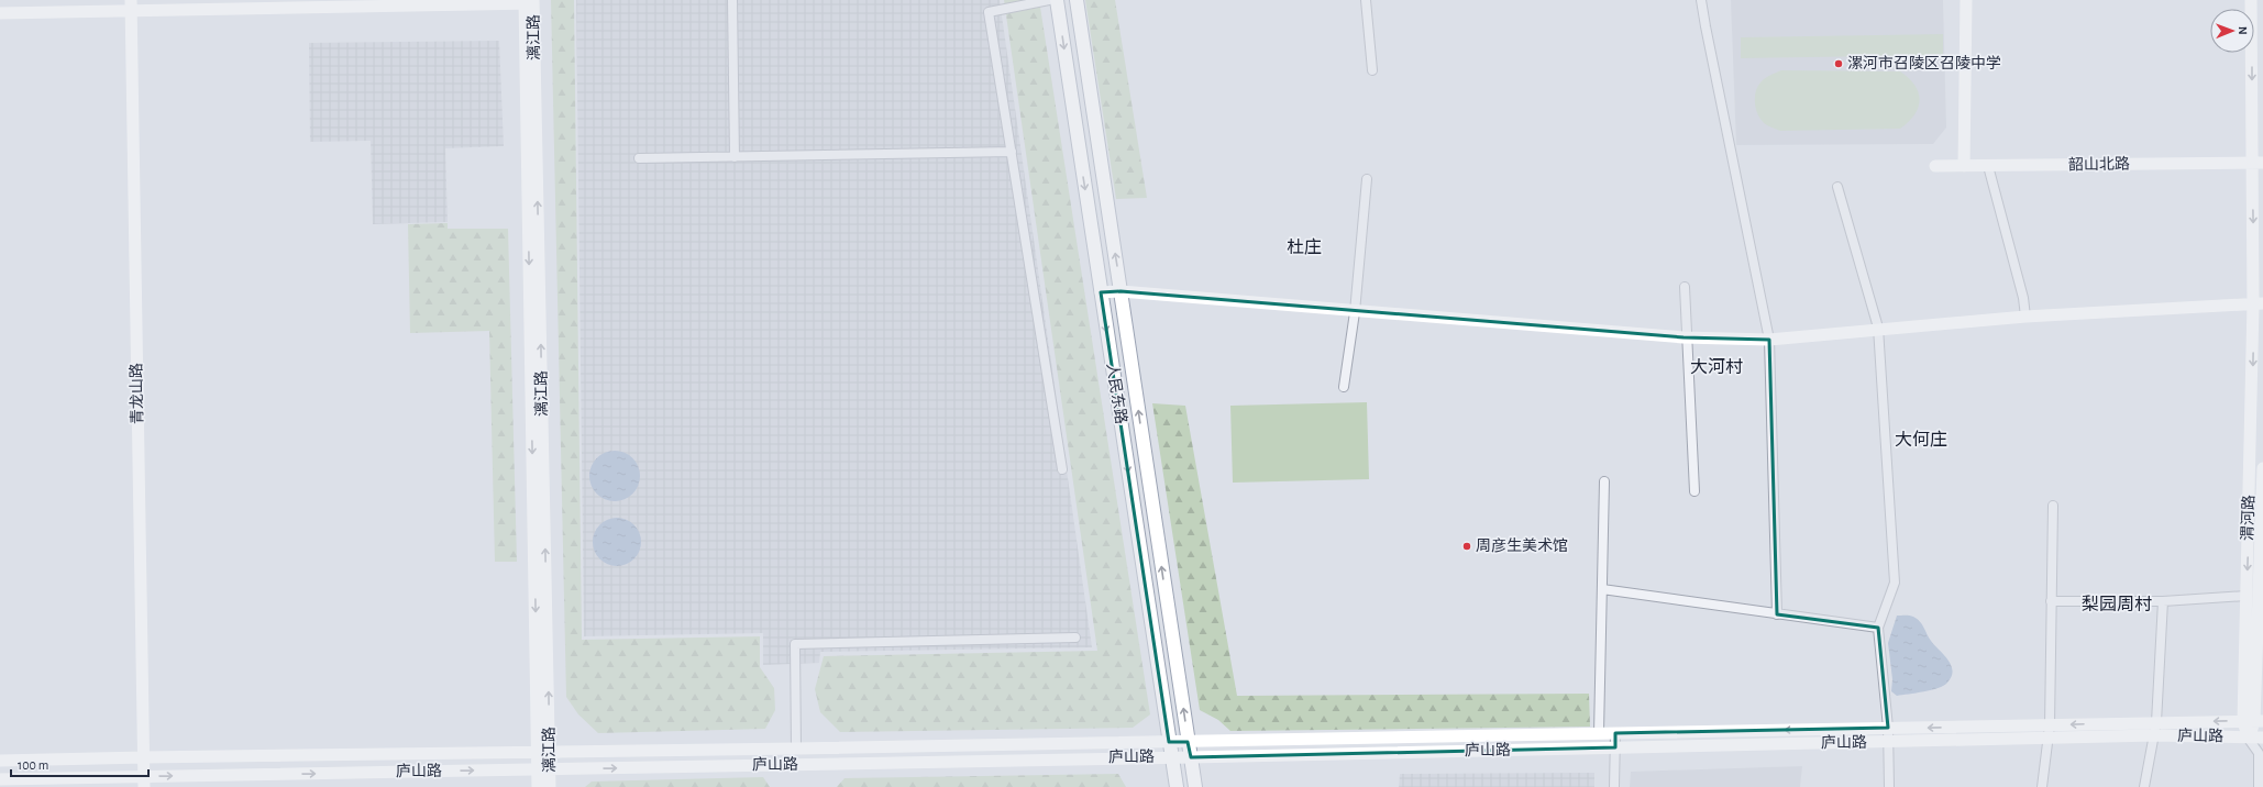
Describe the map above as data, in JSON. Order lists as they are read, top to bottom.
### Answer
{
  "streets": {
    "main road": ["人民东路"],
    "street": [
      "漓江路",
      "韶山北路",
      "青龙山路",
      "渭河路",
      "庐山路"
    ]
  },
  "crossings": [
    ["漓江路", "庐山路"],
    ["韶山北路", "渭河路"],
    ["青龙山路", "庐山路"],
    ["人民东路", "庐山路"],
    ["渭河路", "庐山路"]
  ],
  "one_way": ["渭河路"],
  "districts": [
    "杜庄",
    "大河村",
    "大何庄",
    "梨园周村"
  ],
  "places": ["漯河市召陵区召陵中学", "周彦生美术馆"],
  "scale_bar": "100 m",
  "north": "right"
}
